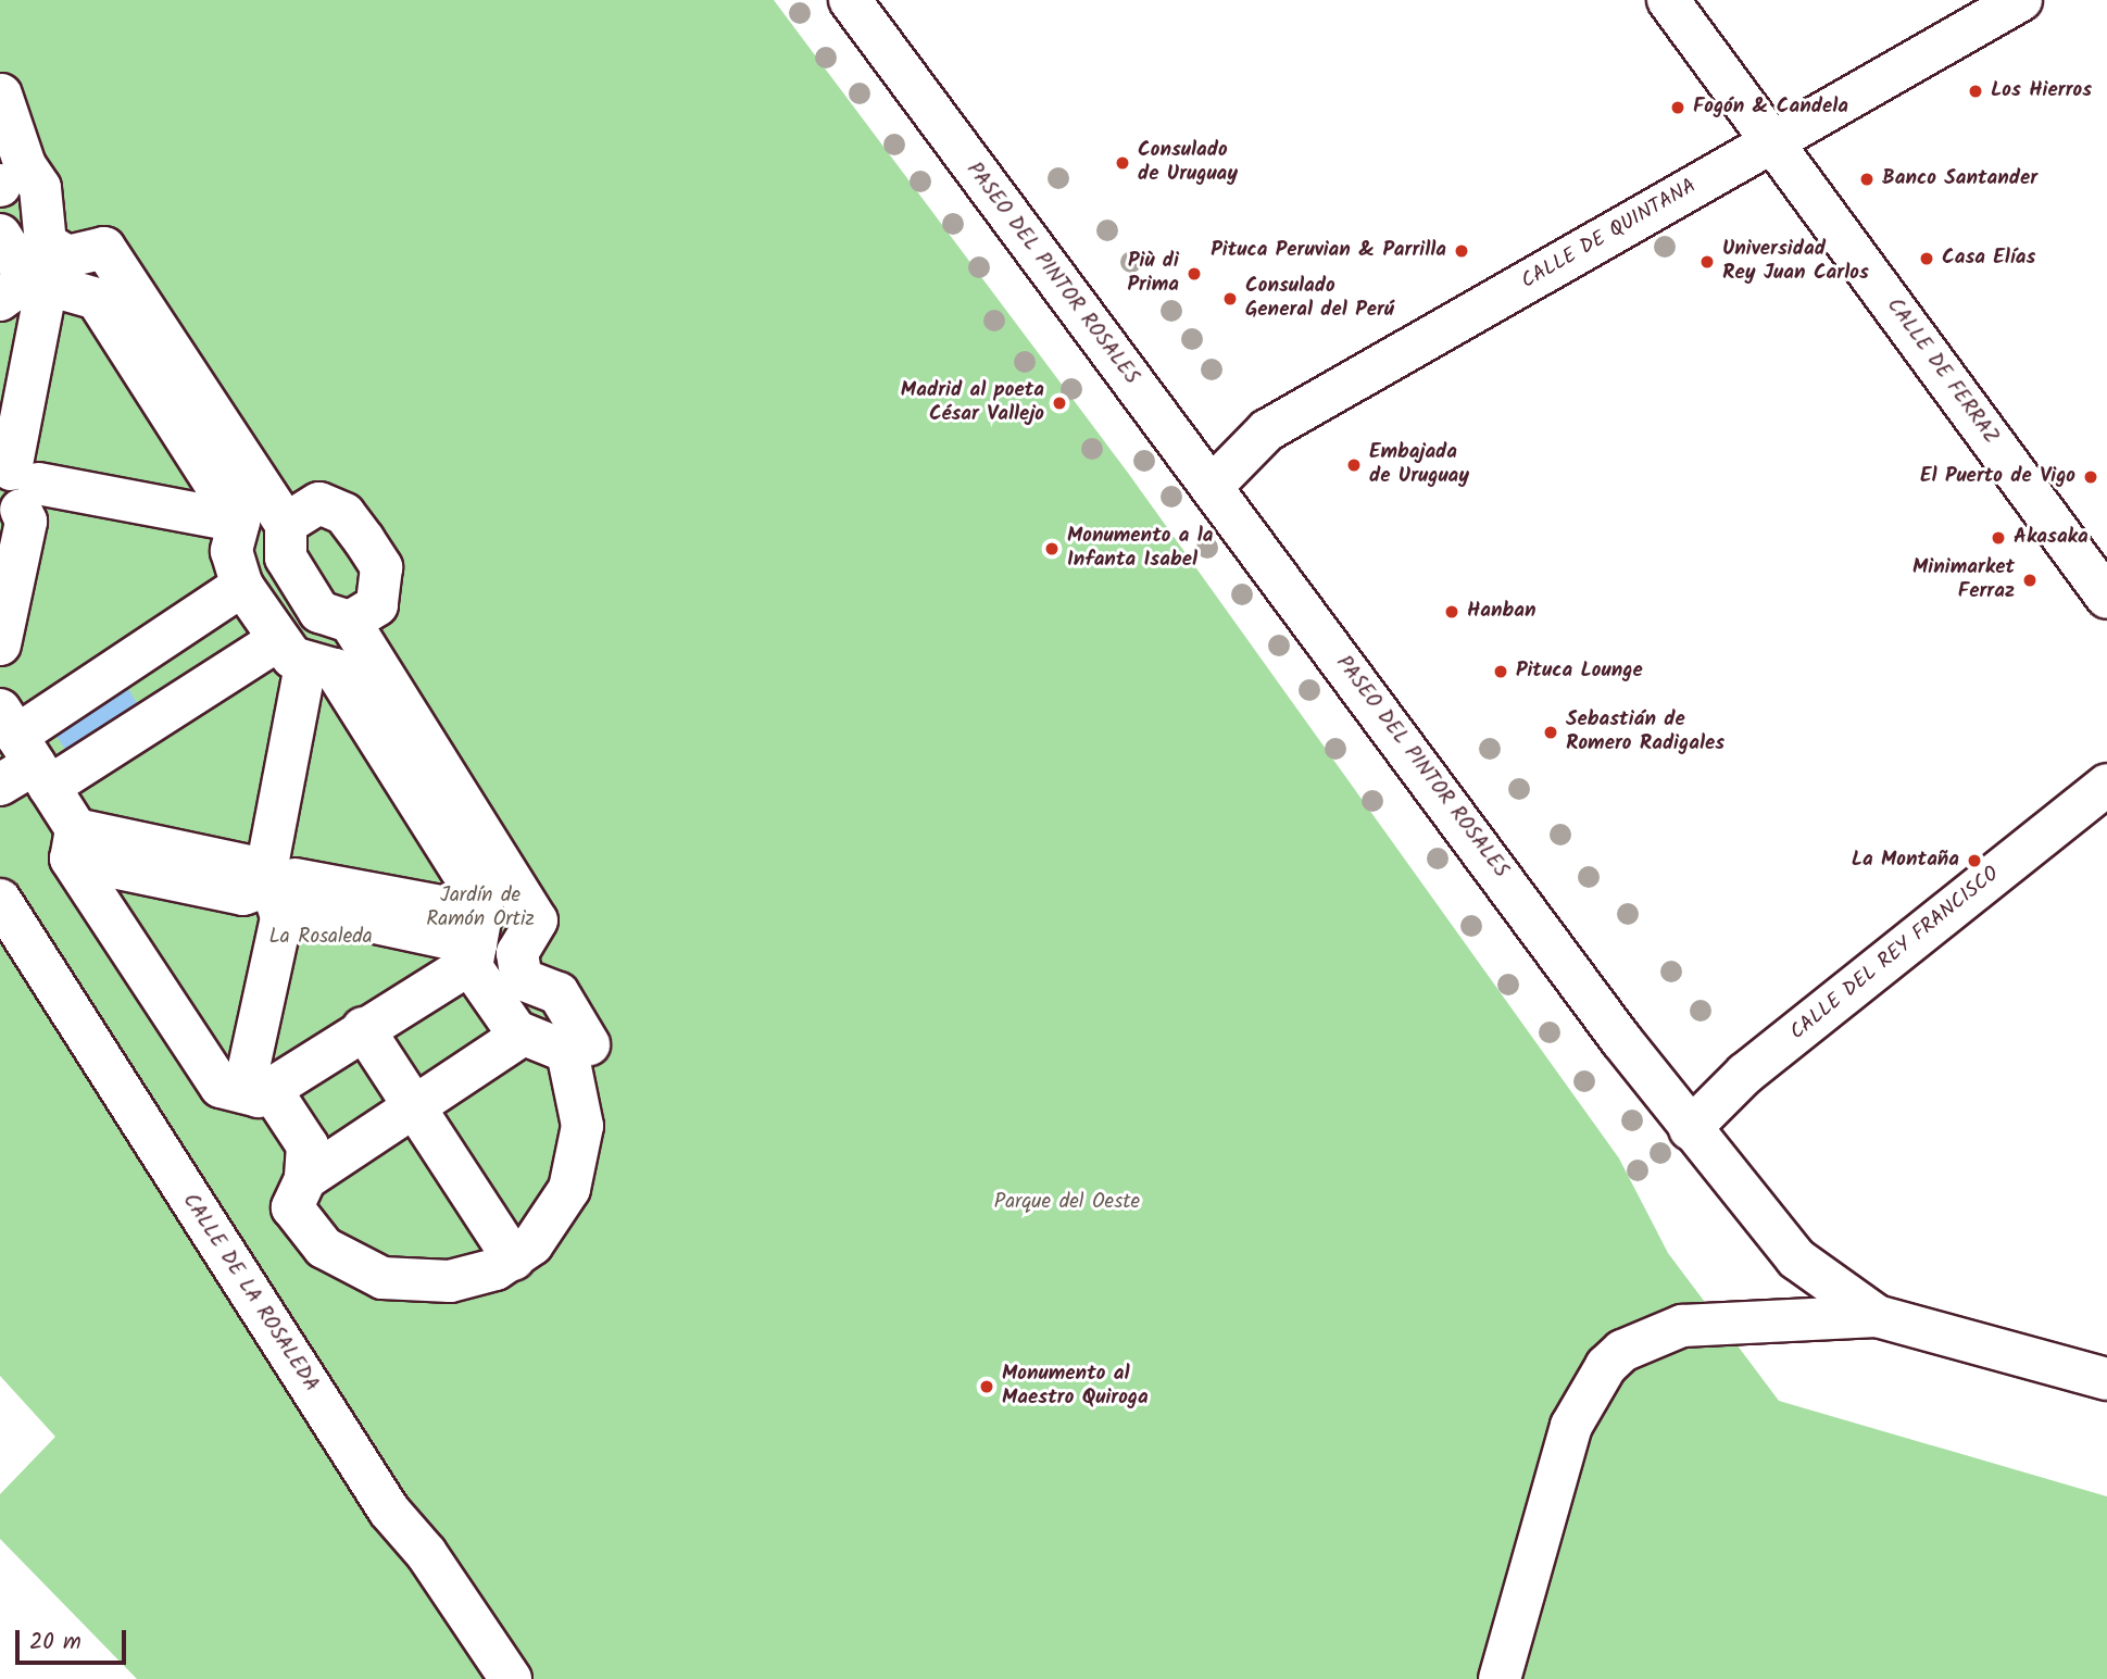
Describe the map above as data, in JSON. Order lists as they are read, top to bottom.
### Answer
{
  "streets": {
    "street": [
      "CALLE DE QUINTANA",
      "PASEO DEL PINTOR ROSALES",
      "CALLE DE FERRAZ",
      "CALLE DEL REY FRANCISCO",
      "CALLE DE LA ROSALEDA"
    ]
  },
  "crossings": [
    ["CALLE DE QUINTANA", "PASEO DEL PINTOR ROSALES"],
    ["CALLE DE QUINTANA", "CALLE DE FERRAZ"],
    ["PASEO DEL PINTOR ROSALES", "CALLE DEL REY FRANCISCO"]
  ],
  "parks": ["Jardín de Ramón Ortiz", "La Rosaleda", "Parque del Oeste"],
  "places": [
    "Los Hierros",
    "Fogón & Candela",
    "Consulado de Uruguay",
    "Banco Santander",
    "Pituca Peruvian & Parrilla",
    "Casa Elías",
    "Universidad Rey Juan Carlos",
    "Più di Prima",
    "Consulado General del Perú",
    "Madrid al poeta César Vallejo",
    "Embajada de Uruguay",
    "El Puerto de Vigo",
    "Akasaka",
    "Monumento a la Infanta Isabel",
    "Minimarket Ferraz",
    "Hanban",
    "Pituca Lounge",
    "Sebastián de Romero Radigales",
    "La Montaña",
    "Monumento al Maestro Quiroga"
  ],
  "scale_bar": "20 m"
}
